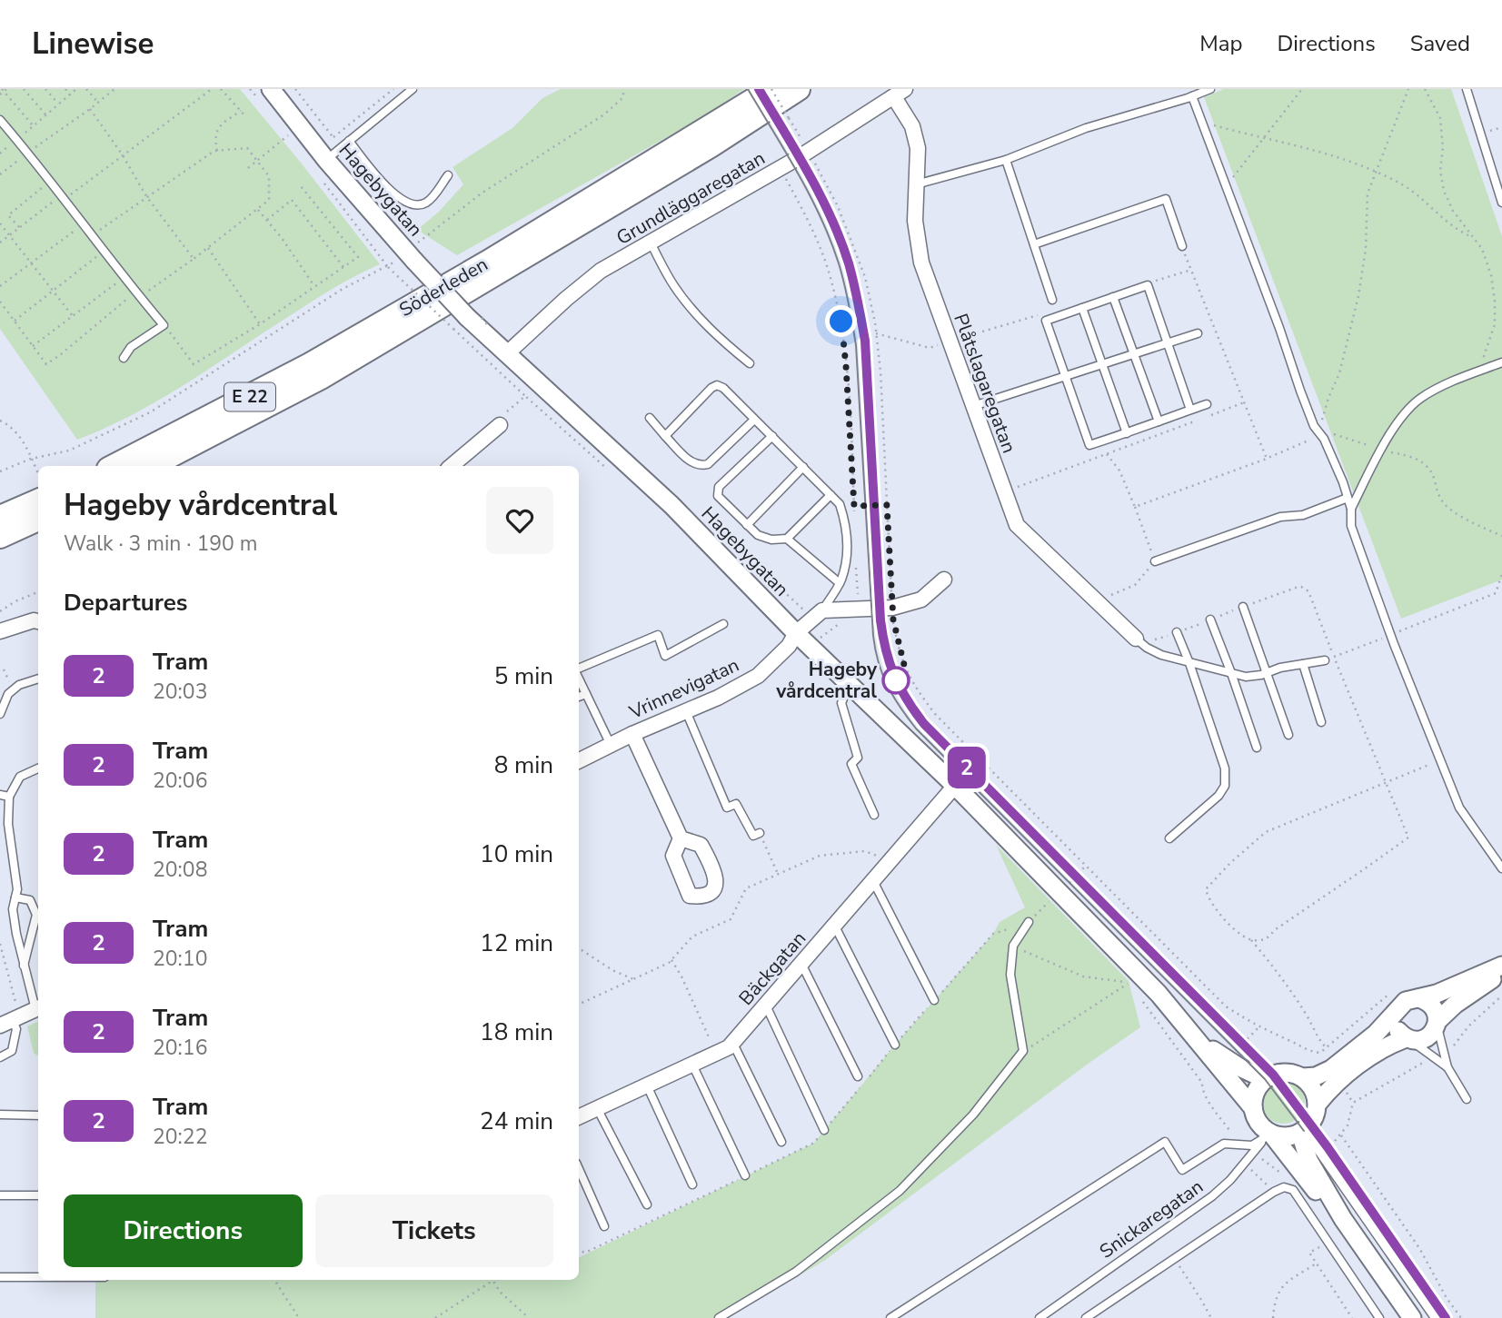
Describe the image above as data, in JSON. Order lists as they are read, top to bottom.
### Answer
{
  "streets": {
    "highway": ["Söderleden", "E 22"],
    "street": [
      "Hagebygatan",
      "Grundläggaregatan",
      "Plåtslagaregatan",
      "Vrinnevigatan",
      "Bäckgatan"
    ],
    "lane": ["Snickaregatan"]
  },
  "crossings": [
    ["Hagebygatan", "Grundläggaregatan"],
    ["Hagebygatan", "Vrinnevigatan"],
    ["Hagebygatan", "Bäckgatan"],
    ["Hagebygatan", "Snickaregatan"],
    ["Grundläggaregatan", "Plåtslagaregatan"]
  ],
  "places": ["Hageby vårdcentral"],
  "lines": ["tram line 2"],
  "page": {
    "header": "Linewise",
    "nav": ["Map", "Directions", "Saved"],
    "on_map": "2",
    "heading": [
      ["Hageby vårdcentral", "Walk · 3 min · 190 m"],
      "Departures"
    ],
    "list": [
      {
        "mark": "2",
        "name": "Tram",
        "note": "20:03",
        "value": "5 min"
      },
      {
        "mark": "2",
        "name": "Tram",
        "note": "20:06",
        "value": "8 min"
      },
      {
        "mark": "2",
        "name": "Tram",
        "note": "20:08",
        "value": "10 min"
      },
      {
        "mark": "2",
        "name": "Tram",
        "note": "20:10",
        "value": "12 min"
      },
      {
        "mark": "2",
        "name": "Tram",
        "note": "20:16",
        "value": "18 min"
      },
      {
        "mark": "2",
        "name": "Tram",
        "note": "20:22",
        "value": "24 min"
      }
    ],
    "buttons": ["Directions", "Tickets"]
  }
}
